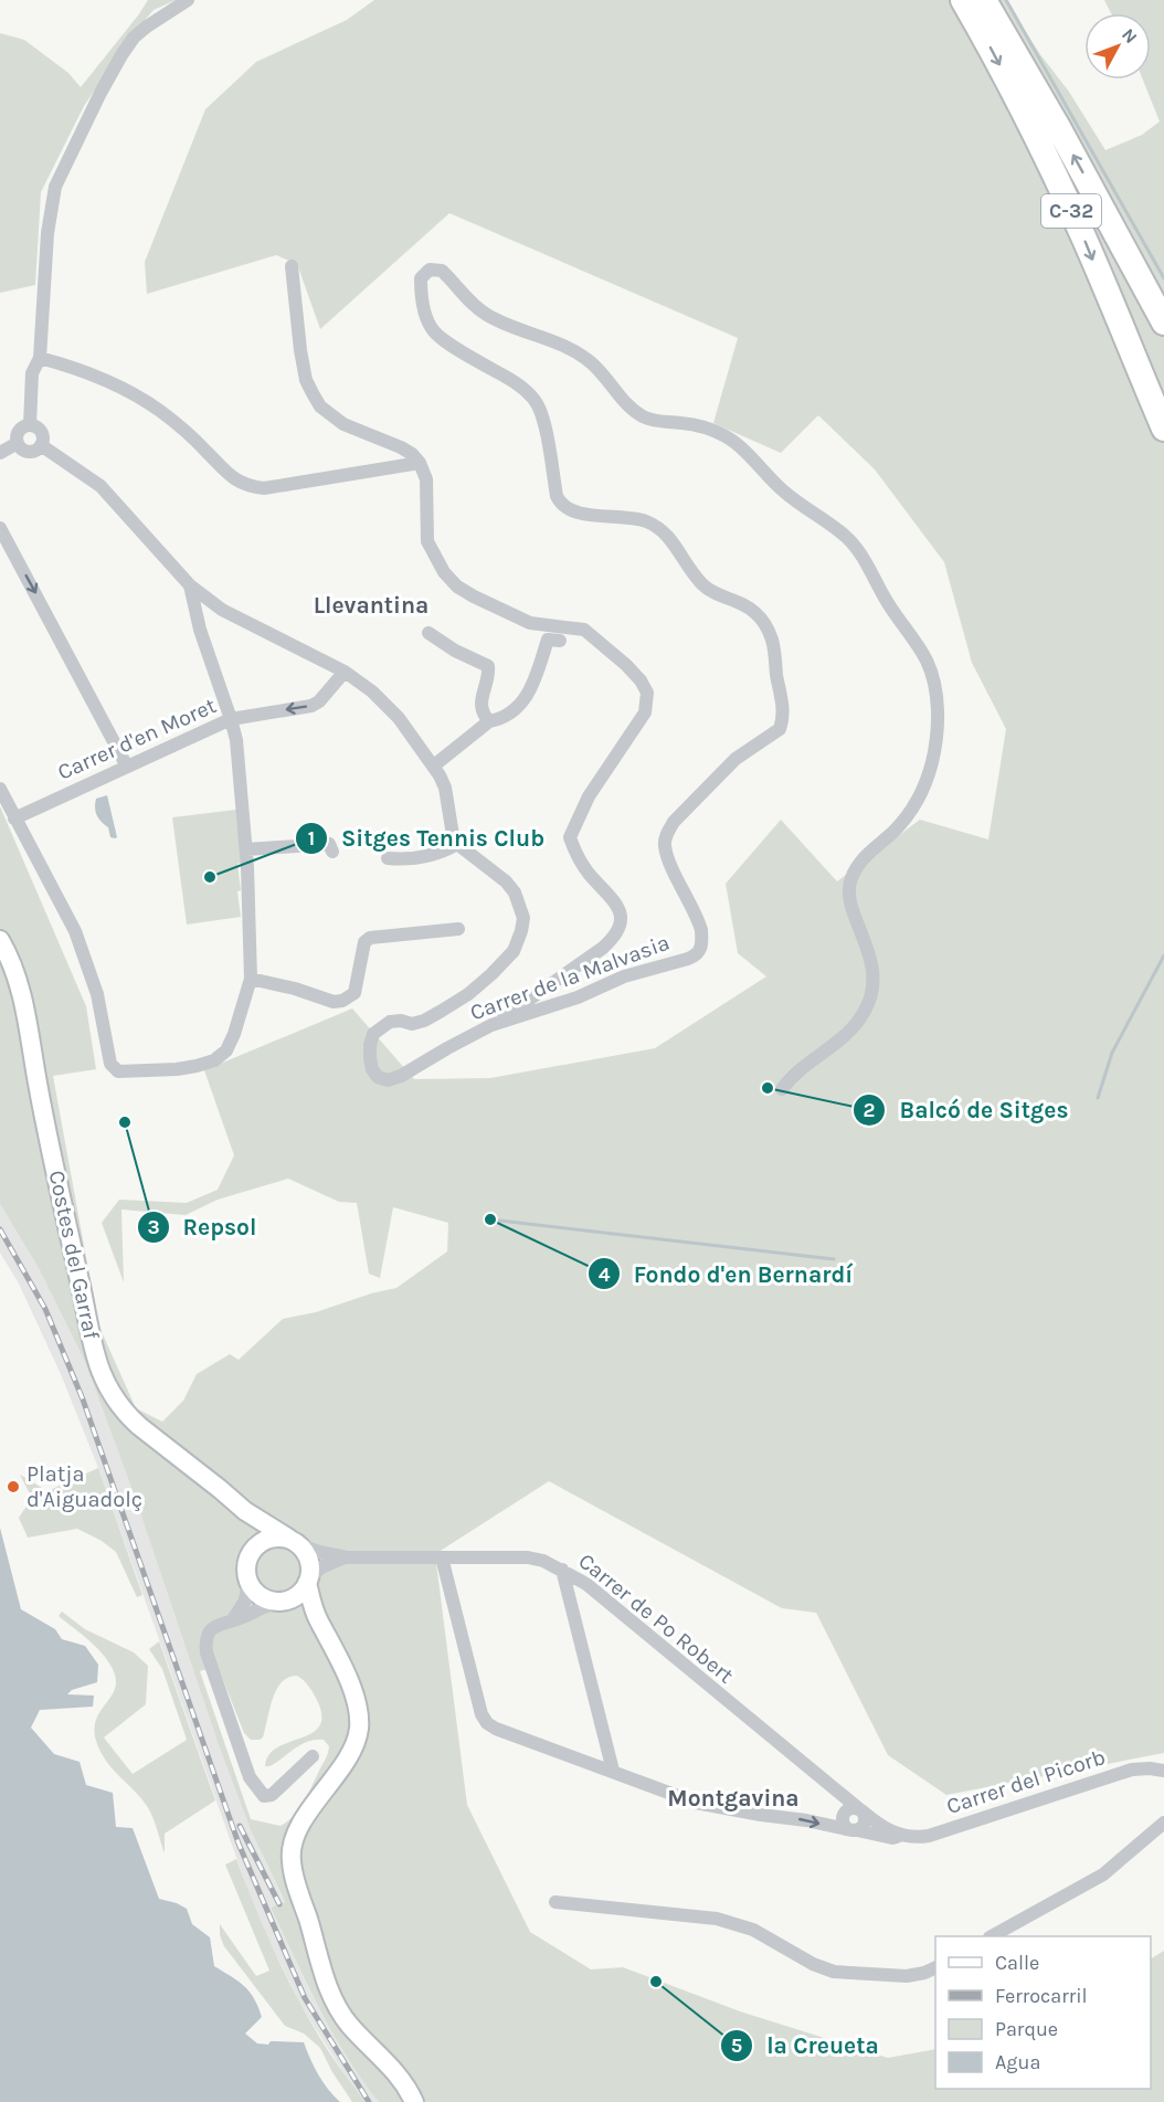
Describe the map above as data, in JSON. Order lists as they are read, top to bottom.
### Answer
{
  "streets": {
    "highway": ["C-32"],
    "main road": ["Costes del Garraf"],
    "street": [
      "Carrer d'en Moret",
      "Carrer de la Malvasia",
      "Carrer de Po Robert",
      "Carrer del Picorb"
    ]
  },
  "crossings": [
    ["Costes del Garraf", "Carrer de Po Robert"],
    ["Carrer de Po Robert", "Carrer del Picorb"]
  ],
  "districts": ["Llevantina", "Montgavina"],
  "places": [
    "Sitges Tennis Club",
    "Balcó de Sitges",
    "Repsol",
    "Fondo d'en Bernardí",
    "Platja d'Aiguadolç",
    "la Creueta"
  ],
  "legend": [
    "Calle",
    "Ferrocarril",
    "Parque",
    "Agua"
  ],
  "north": "top right"
}
